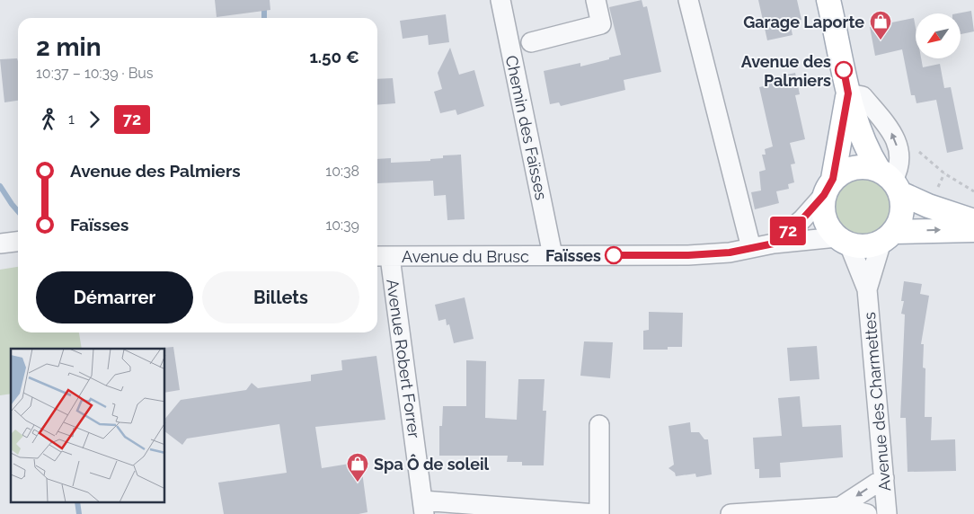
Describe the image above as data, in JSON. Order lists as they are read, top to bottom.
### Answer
{
  "streets": {
    "street": [
      "Chemin des Faïsses",
      "Avenue du Brusc",
      "Avenue Robert Forrer",
      "Avenue des Charmettes"
    ]
  },
  "crossings": [
    ["Chemin des Faïsses", "Avenue du Brusc"],
    ["Avenue du Brusc", "Avenue Robert Forrer"],
    ["Avenue du Brusc", "Avenue des Charmettes"]
  ],
  "places": {
    "shop": ["Garage Laporte", "Spa Ô de soleil"],
    "other": ["Avenue des Palmiers", "Faïsses"]
  },
  "lines": ["bus line 72"],
  "north": "bottom left",
  "page": {
    "on_map": "72",
    "heading": ["2 min", "10:37 – 10:39 · Bus", "1.50 €"],
    "legs": ["1", "72"],
    "list": [
      {
        "name": "Avenue des Palmiers",
        "value": "10:38"
      },
      {
        "name": "Faïsses",
        "value": "10:39"
      }
    ],
    "buttons": ["Démarrer", "Billets"]
  }
}
